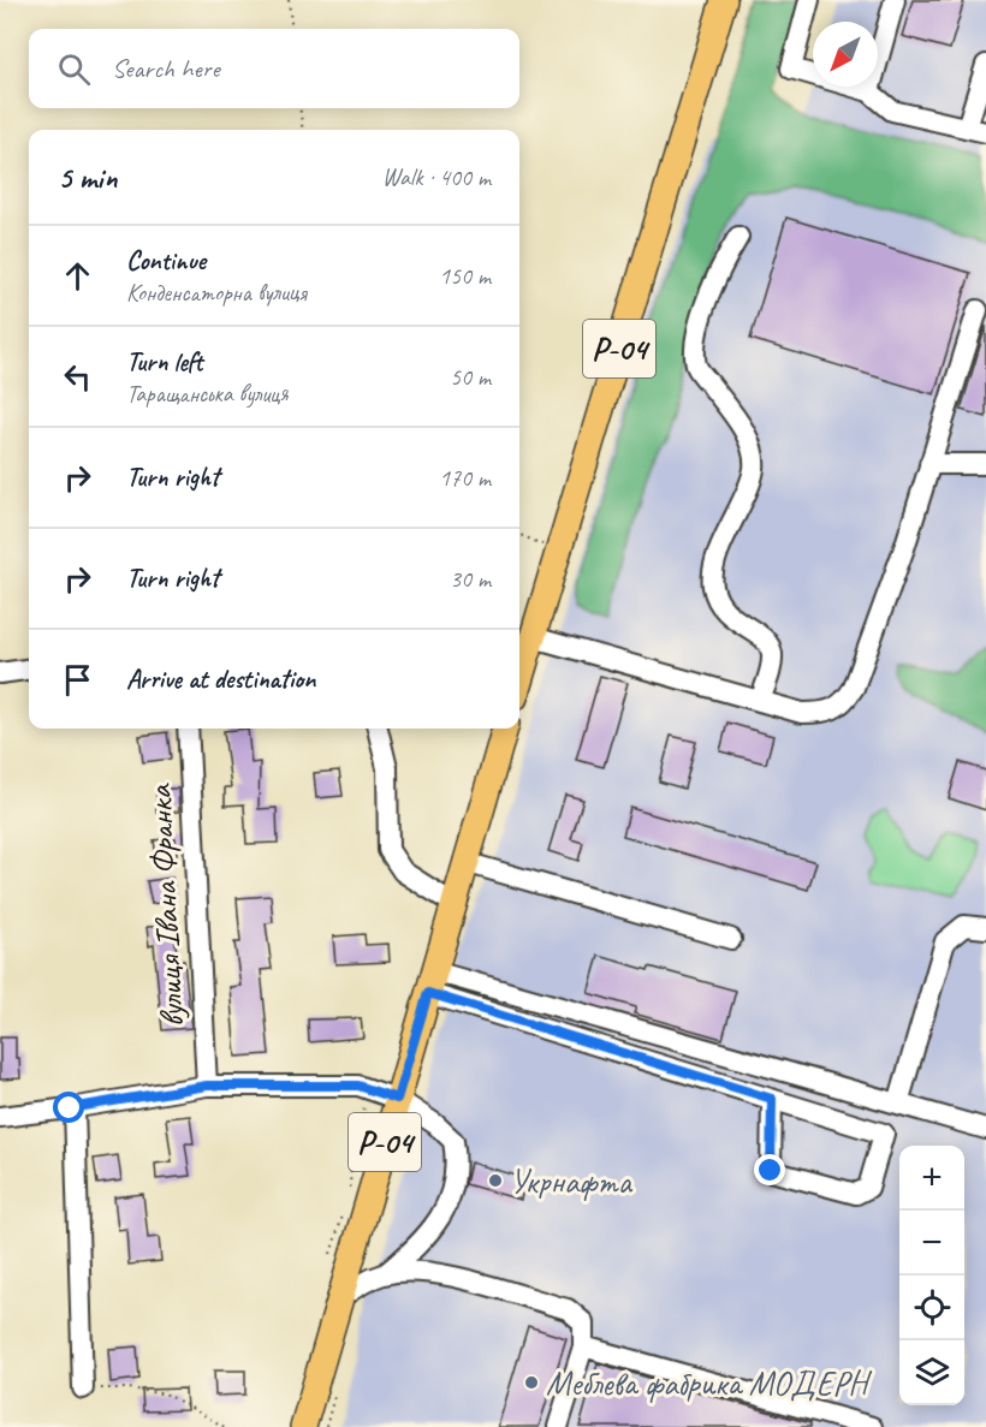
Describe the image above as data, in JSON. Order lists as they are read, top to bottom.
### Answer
{
  "streets": {
    "main road": ["Р-04"],
    "street": ["вулиця Івана Франка"]
  },
  "places": ["Укрнафта", "Меблева фабрика МОДЕРН"],
  "north": "bottom left",
  "page": {
    "search": "Search here",
    "heading": ["5 min", "Walk · 400 m"],
    "list": [
      ["Continue", "Конденсаторна вулиця", "150 m"],
      ["Turn left", "Таращанська вулиця", "50 m"],
      ["Turn right", "170 m"],
      ["Turn right", "30 m"],
      "Arrive at destination"
    ],
    "map_buttons": ["+", "−"]
  }
}
